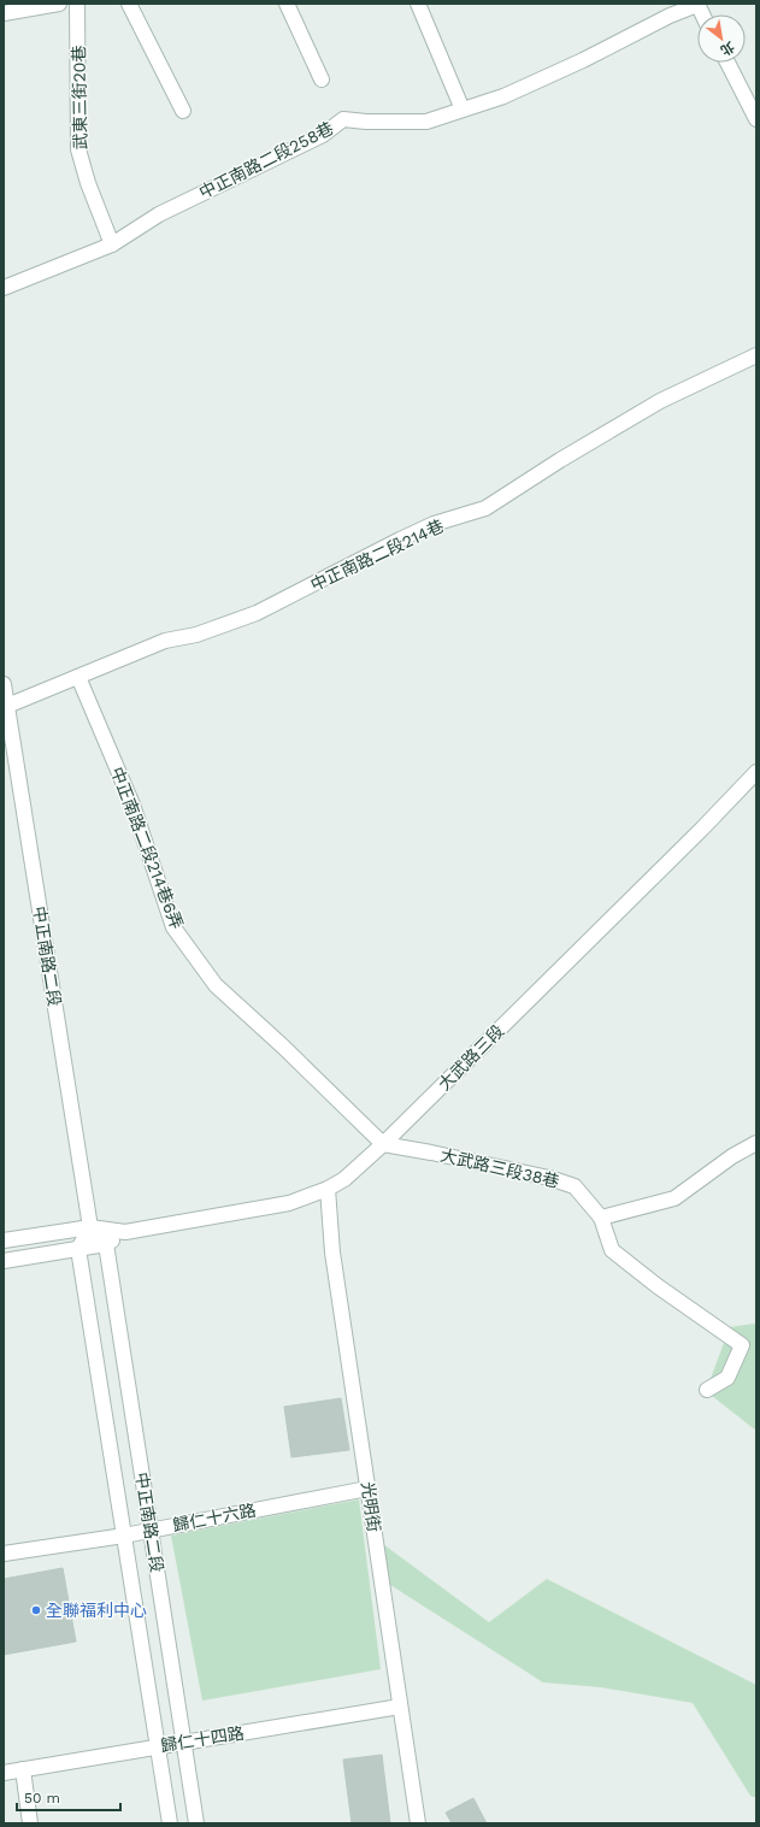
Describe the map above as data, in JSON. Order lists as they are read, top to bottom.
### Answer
{
  "streets": {
    "street": [
      "武東三街20巷",
      "中正南路二段258巷",
      "中正南路二段214巷",
      "中正南路二段214巷6弄",
      "中正南路二段",
      "大武路三段",
      "大武路三段38巷",
      "光明街",
      "歸仁十六路",
      "歸仁十四路"
    ]
  },
  "crossings": [
    ["武東三街20巷", "中正南路二段258巷"],
    ["中正南路二段214巷", "中正南路二段214巷6弄"],
    ["中正南路二段214巷", "中正南路二段"],
    ["中正南路二段214巷6弄", "大武路三段"],
    ["中正南路二段214巷6弄", "大武路三段38巷"],
    ["中正南路二段", "大武路三段"],
    ["中正南路二段", "歸仁十六路"],
    ["中正南路二段", "歸仁十四路"],
    ["大武路三段", "大武路三段38巷"],
    ["大武路三段", "光明街"],
    ["光明街", "歸仁十六路"],
    ["光明街", "歸仁十四路"]
  ],
  "places": ["全聯福利中心"],
  "scale_bar": "50 m",
  "north": "bottom right"
}
